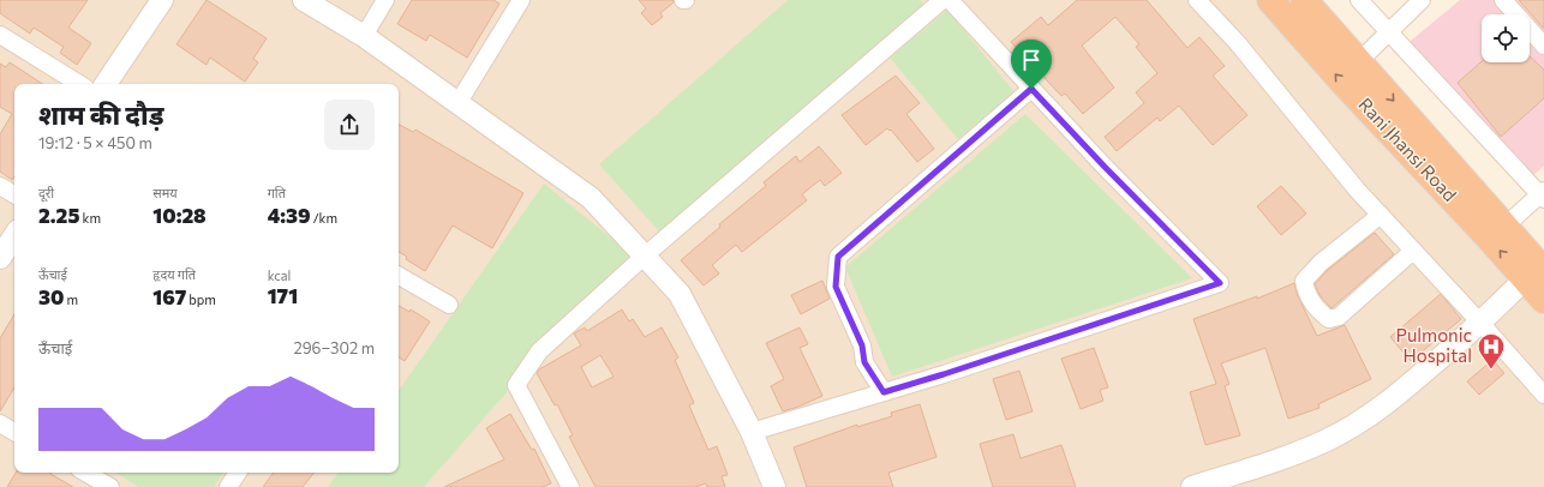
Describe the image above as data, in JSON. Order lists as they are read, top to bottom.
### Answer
{
  "streets": {
    "highway": ["Rani Jhansi Road"]
  },
  "places": {
    "hospital": ["Pulmonic Hospital"]
  },
  "page": {
    "heading": ["शाम की दौड़", "19:12 · 5 × 450 m"],
    "stats": [
      ["दूरी", "2.25 km"],
      ["समय", "10:28"],
      ["गति", "4:39 /km"],
      ["ऊँचाई", "30 m"],
      ["हृदय गति", "167 bpm"],
      ["kcal", "171"]
    ],
    "chart": ["ऊँचाई", "296–302 m"]
  }
}
